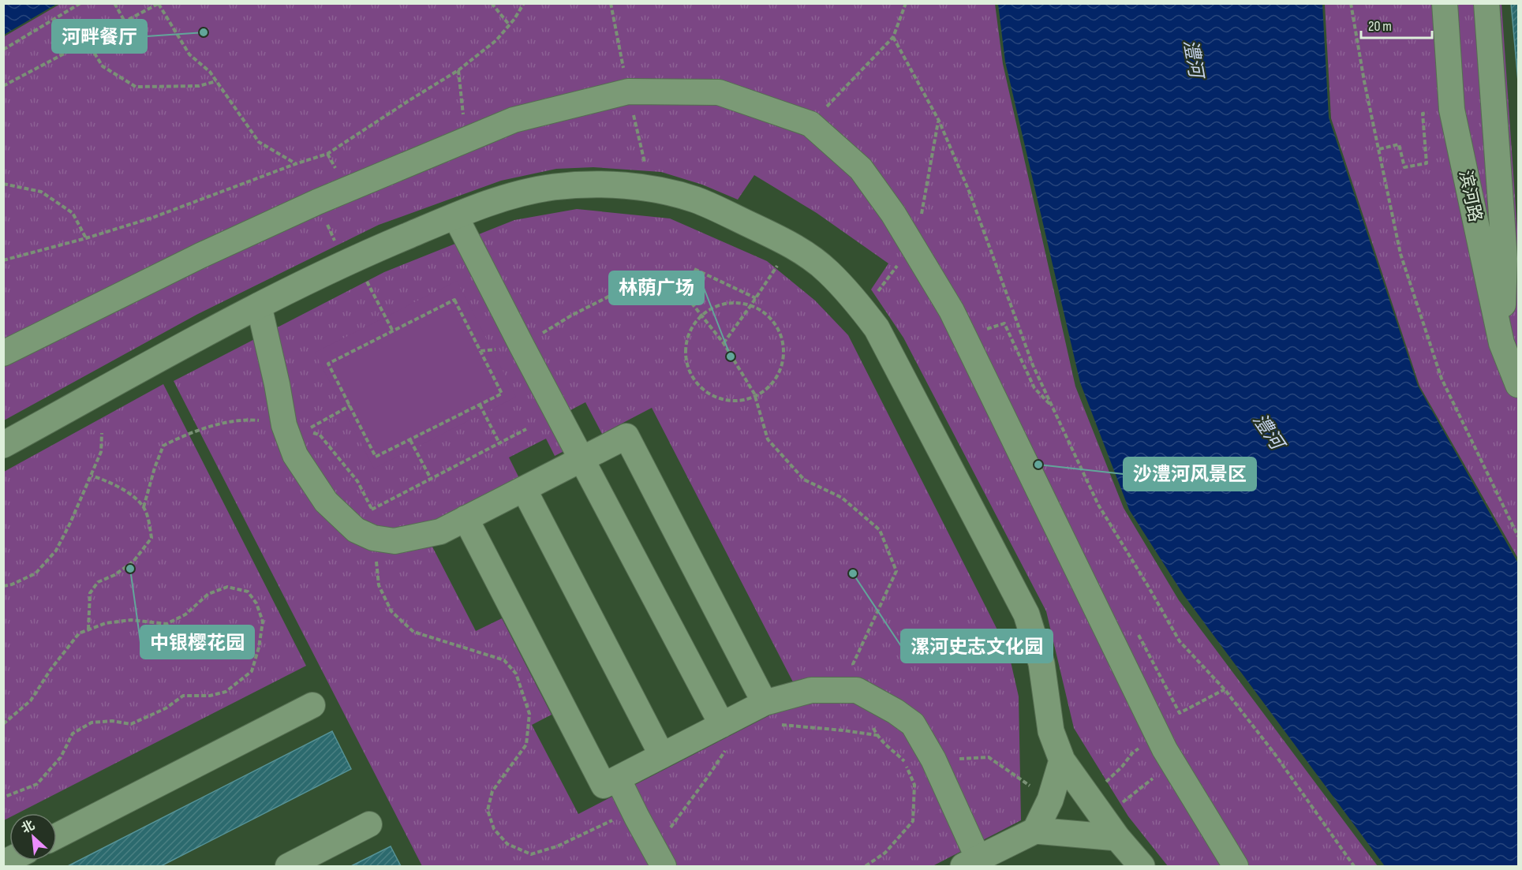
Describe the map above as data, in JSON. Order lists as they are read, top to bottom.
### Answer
{
  "streets": {
    "street": ["滨河路"]
  },
  "water": ["澧河"],
  "places": [
    "河畔餐厅",
    "林荫广场",
    "沙澧河风景区",
    "中银樱花园",
    "漯河史志文化园"
  ],
  "scale_bar": "20 m",
  "north": "top left"
}
